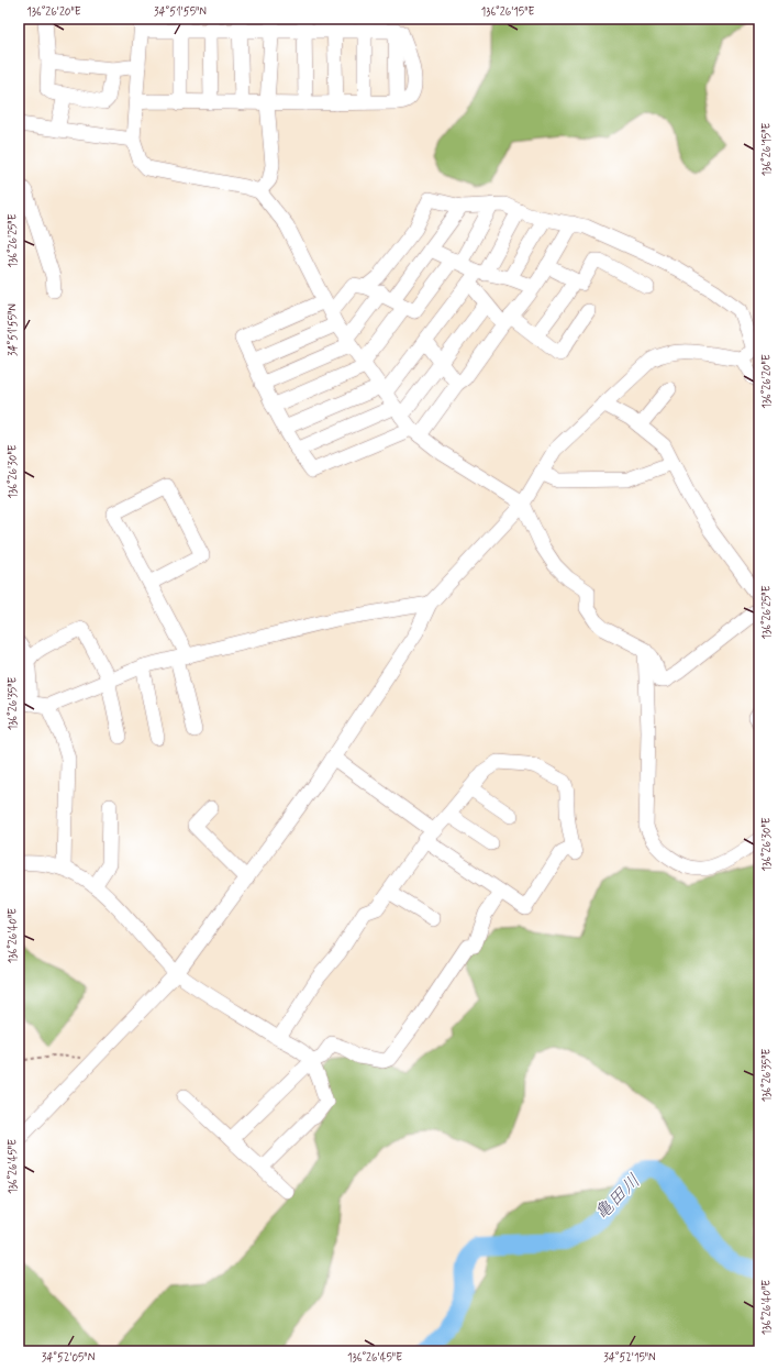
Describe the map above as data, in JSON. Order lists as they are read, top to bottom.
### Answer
{
  "water": ["亀田川"],
  "coordinates": [
    "136°26'20\"E",
    "34°51'55\"N",
    "136°26'15\"E",
    "136°26'25\"E",
    "136°26'30\"E",
    "136°26'35\"E",
    "136°26'40\"E",
    "136°26'45\"E",
    "34°52'05\"N",
    "34°52'15\"N"
  ]
}
